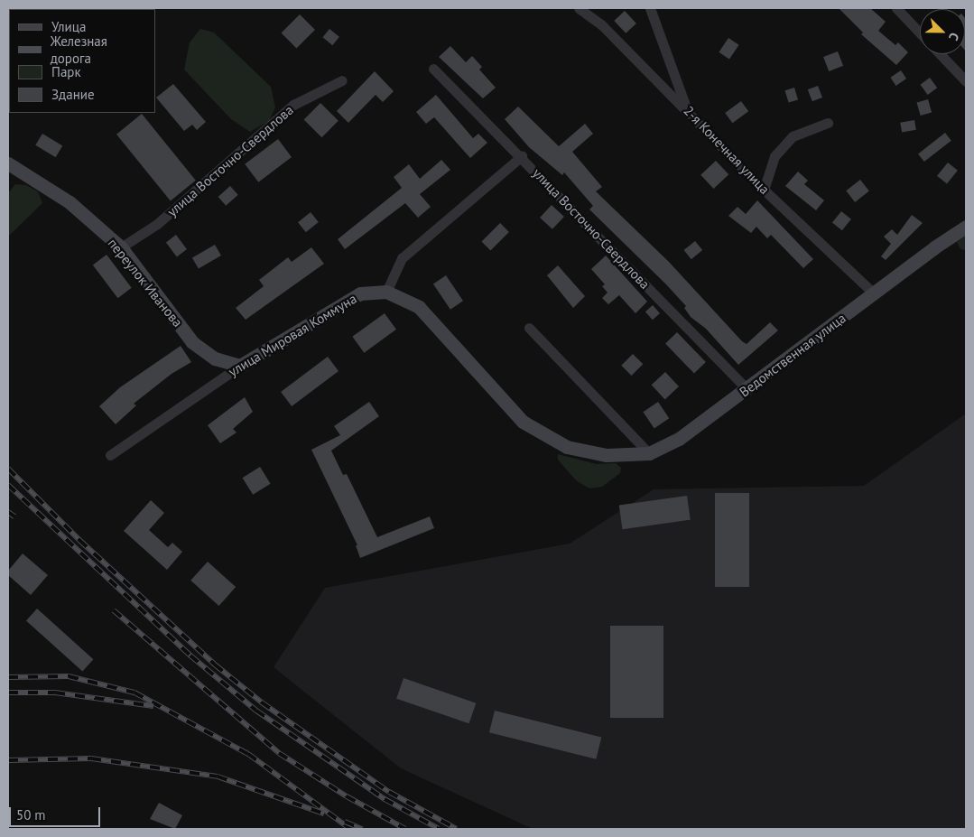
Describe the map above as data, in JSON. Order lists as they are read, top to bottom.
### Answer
{
  "streets": {
    "main road": ["переулок Иванова", "улица Мировая Коммуна", "Ведомственная улица"],
    "street": ["2-я Конечная улица", "улица Восточно-Свердлова"]
  },
  "crossings": [
    ["2-я Конечная улица", "Ведомственная улица"],
    ["улица Восточно-Свердлова", "переулок Иванова"],
    ["улица Восточно-Свердлова", "Ведомственная улица"],
    ["переулок Иванова", "улица Мировая Коммуна"],
    ["улица Мировая Коммуна", "Ведомственная улица"]
  ],
  "legend": [
    "Улица",
    "Железная дорога",
    "Парк",
    "Здание"
  ],
  "scale_bar": "50 m",
  "north": "bottom right"
}
